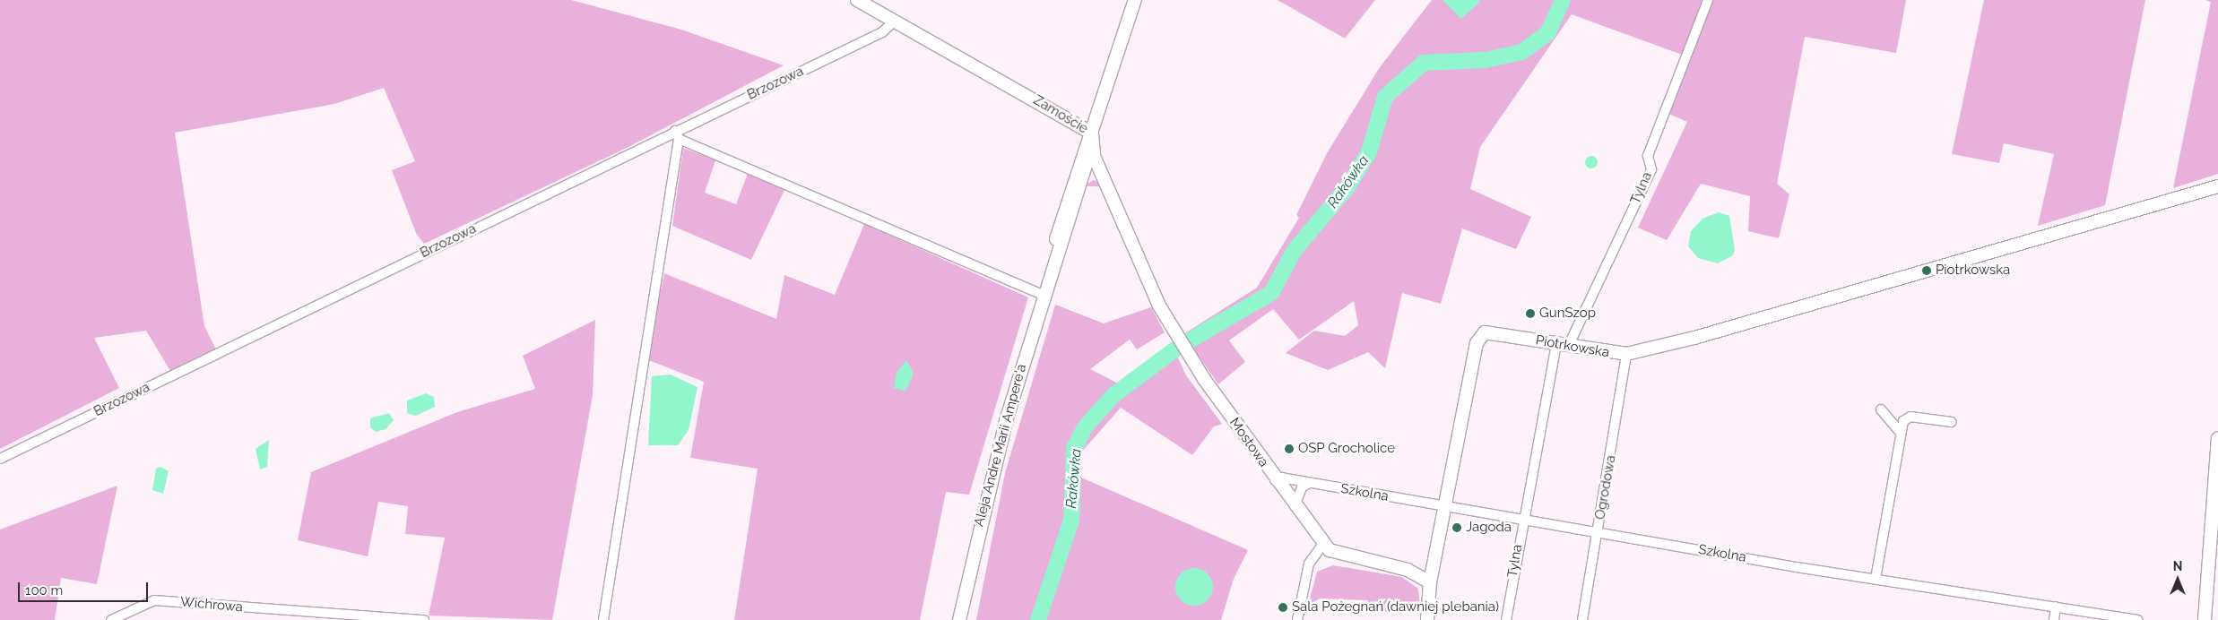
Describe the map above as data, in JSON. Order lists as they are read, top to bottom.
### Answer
{
  "streets": {
    "street": [
      "Brzozowa",
      "Zamoście",
      "Tylna",
      "Piotrkowska",
      "Mostowa",
      "Aleja Andre Marii Ampere'a",
      "Ogrodowa",
      "Szkolna",
      "Wichrowa"
    ]
  },
  "crossings": [
    ["Brzozowa", "Zamoście"],
    ["Zamoście", "Mostowa"],
    ["Zamoście", "Aleja Andre Marii Ampere'a"],
    ["Tylna", "Piotrkowska"],
    ["Tylna", "Szkolna"],
    ["Piotrkowska", "Ogrodowa"],
    ["Piotrkowska", "Szkolna"],
    ["Mostowa", "Szkolna"],
    ["Ogrodowa", "Szkolna"]
  ],
  "water": ["Rakówka"],
  "places": [
    "Piotrkowska",
    "GunSzop",
    "OSP Grocholice",
    "Jagoda",
    "Sala Pożegnań (dawniej plebania)"
  ],
  "scale_bar": "100 m",
  "north": "top"
}
